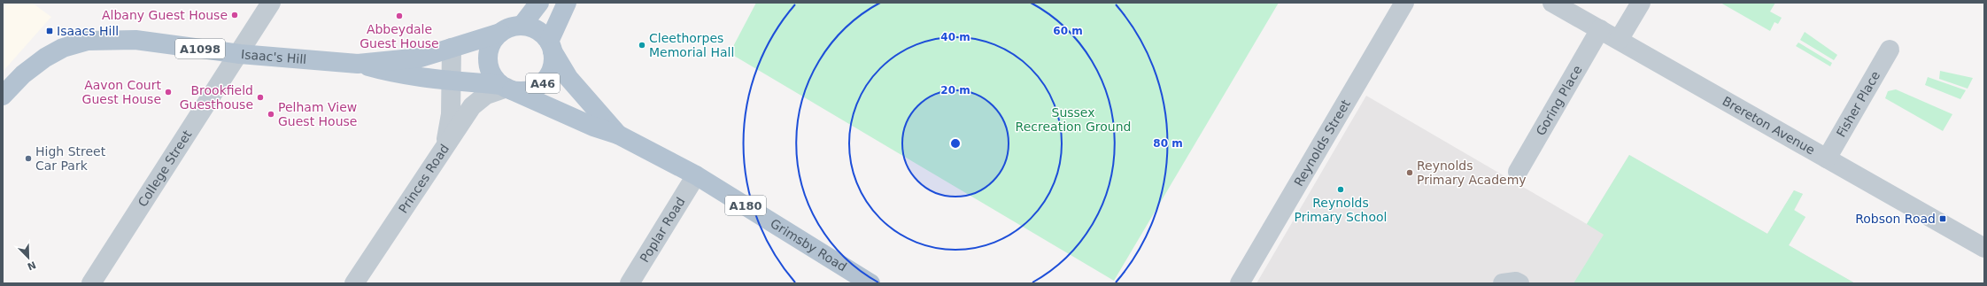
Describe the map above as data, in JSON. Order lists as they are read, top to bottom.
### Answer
{
  "streets": {
    "main road": [
      "A1098",
      "Isaac's Hill",
      "A46",
      "A180",
      "Grimsby Road"
    ],
    "street": [
      "Goring Place",
      "Fisher Place",
      "Brereton Avenue",
      "Reynolds Street",
      "College Street",
      "Princes Road",
      "Poplar Road"
    ]
  },
  "crossings": [
    ["Isaac's Hill", "A46"],
    ["Isaac's Hill", "College Street"],
    ["Isaac's Hill", "Princes Road"],
    ["Isaac's Hill", "Grimsby Road"],
    ["A46", "Princes Road"],
    ["A46", "Grimsby Road"],
    ["Goring Place", "Brereton Avenue"],
    ["Fisher Place", "Brereton Avenue"],
    ["Princes Road", "Grimsby Road"],
    ["Poplar Road", "Grimsby Road"]
  ],
  "parks": ["Sussex Recreation Ground"],
  "places": {
    "other": [
      "Albany Guest House",
      "Abbeydale Guest House",
      "Cleethorpes Memorial Hall",
      "Aavon Court Guest House",
      "Brookfield Guesthouse",
      "Pelham View Guest House",
      "High Street Car Park",
      "Reynolds Primary Academy",
      "Reynolds Primary School"
    ],
    "transit": ["Isaacs Hill", "Robson Road"]
  },
  "north": "bottom right",
  "rings": [
    "60 m",
    "40 m",
    "20 m",
    "80 m"
  ]
}
